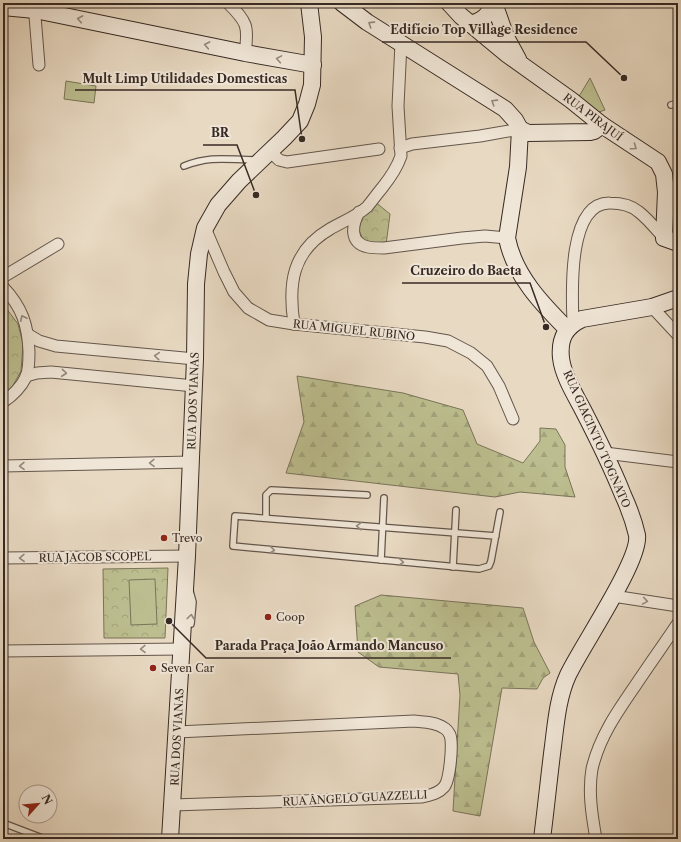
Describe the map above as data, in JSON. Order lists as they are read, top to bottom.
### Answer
{
  "streets": {
    "main road": ["RUA PIRAJUÍ", "RUA DOS VIANAS", "RUA GIACINTO TOGNATO"],
    "street": ["RUA MIGUEL RUBINO", "RUA JACOB SCOPEL", "RUA ÂNGELO GUAZZELLI"]
  },
  "crossings": [
    ["RUA MIGUEL RUBINO", "RUA DOS VIANAS"],
    ["RUA DOS VIANAS", "RUA JACOB SCOPEL"],
    ["RUA DOS VIANAS", "RUA ÂNGELO GUAZZELLI"]
  ],
  "one_way": ["RUA PIRAJUÍ"],
  "places": [
    "Edifício Top Village Residence",
    "Mult Limp Utilidades Domesticas",
    "BR",
    "Cruzeiro do Baeta",
    "Trevo",
    "Coop",
    "Parada Praça João Armando Mancuso",
    "Seven Car"
  ],
  "north": "top right"
}
